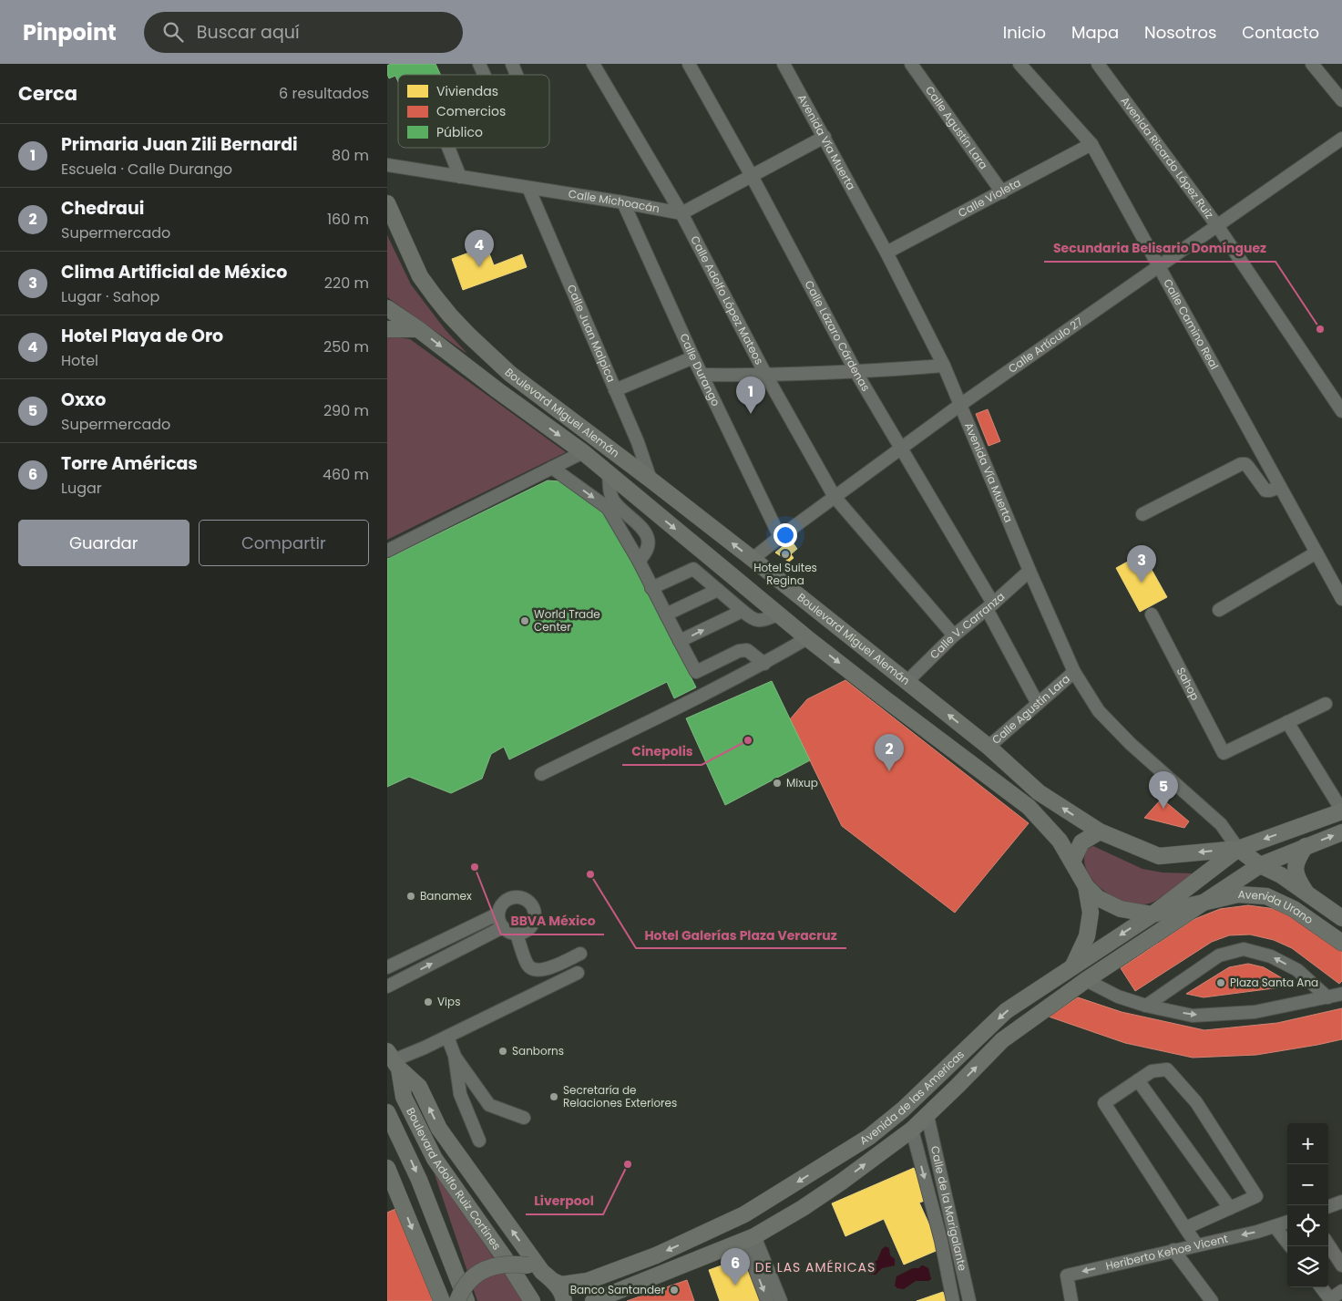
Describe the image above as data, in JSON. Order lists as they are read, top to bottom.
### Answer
{
  "streets": {
    "main road": [
      "Boulevard Miguel Alemán",
      "Avenida Urano",
      "Avenida de las Americas",
      "Boulevard Adolfo Ruiz Cortines"
    ],
    "street": [
      "Calle Agustín Lara",
      "Avenida Vía Muerta",
      "Avenida Ricardo López Ruiz",
      "Calle Violeta",
      "Calle Michoacán",
      "Calle Adolfo López Mateos",
      "Calle Camino Real",
      "Calle Juan Malpica",
      "Calle Lázaro Cárdenas",
      "Calle Artículo 27",
      "Calle Durango",
      "Calle V. Carranza",
      "Sahop",
      "Calle de la Marigalante",
      "Heriberto Kehoe Vicent"
    ]
  },
  "crossings": [
    ["Calle Agustín Lara", "Avenida Vía Muerta"],
    ["Calle Agustín Lara", "Calle Violeta"],
    ["Calle Agustín Lara", "Calle Lázaro Cárdenas"],
    ["Calle Agustín Lara", "Boulevard Miguel Alemán"],
    ["Avenida Vía Muerta", "Calle Violeta"],
    ["Avenida Vía Muerta", "Calle Artículo 27"],
    ["Avenida Vía Muerta", "Boulevard Miguel Alemán"],
    ["Avenida Vía Muerta", "Calle V. Carranza"],
    ["Avenida Vía Muerta", "Avenida de las Americas"],
    ["Avenida Ricardo López Ruiz", "Calle Artículo 27"],
    ["Calle Violeta", "Calle Camino Real"],
    ["Calle Michoacán", "Calle Adolfo López Mateos"],
    ["Calle Michoacán", "Calle Juan Malpica"],
    ["Calle Michoacán", "Calle Durango"],
    ["Calle Adolfo López Mateos", "Calle Artículo 27"],
    ["Calle Adolfo López Mateos", "Calle V. Carranza"],
    ["Calle Camino Real", "Calle Artículo 27"],
    ["Calle Juan Malpica", "Boulevard Miguel Alemán"],
    ["Calle Lázaro Cárdenas", "Calle Artículo 27"],
    ["Calle Lázaro Cárdenas", "Calle V. Carranza"],
    ["Calle Artículo 27", "Calle Durango"],
    ["Calle Artículo 27", "Boulevard Miguel Alemán"],
    ["Boulevard Miguel Alemán", "Calle V. Carranza"],
    ["Boulevard Miguel Alemán", "Avenida Urano"],
    ["Boulevard Miguel Alemán", "Avenida de las Americas"],
    ["Avenida Urano", "Avenida de las Americas"],
    ["Avenida de las Americas", "Calle de la Marigalante"]
  ],
  "one_way": ["Heriberto Kehoe Vicent"],
  "districts": ["DE LAS AMÉRICAS"],
  "places": [
    "Secundaria Belisario Domínguez",
    "Hotel Suites Regina",
    "World Trade Center",
    "Cinepolis",
    "Mixup",
    "BBVA México",
    "Hotel Galerías Plaza Veracruz",
    "Banamex",
    "Plaza Santa Ana",
    "Vips",
    "Sanborns",
    "Secretaría de Relaciones Exteriores",
    "Liverpool",
    "Banco Santander"
  ],
  "legend": ["Viviendas", "Comercios", "Público"],
  "page": {
    "header": "Pinpoint",
    "search": "Buscar aquí",
    "nav": [
      "Inicio",
      "Mapa",
      "Nosotros",
      "Contacto"
    ],
    "heading": ["Cerca", "6 resultados"],
    "list": [
      {
        "mark": "1",
        "name": "Primaria Juan Zili Bernardi",
        "note": "Escuela · Calle Durango",
        "value": "80 m"
      },
      {
        "mark": "2",
        "name": "Chedraui",
        "note": "Supermercado",
        "value": "160 m"
      },
      {
        "mark": "3",
        "name": "Clima Artificial de México",
        "note": "Lugar · Sahop",
        "value": "220 m"
      },
      {
        "mark": "4",
        "name": "Hotel Playa de Oro",
        "note": "Hotel",
        "value": "250 m"
      },
      {
        "mark": "5",
        "name": "Oxxo",
        "note": "Supermercado",
        "value": "290 m"
      },
      {
        "mark": "6",
        "name": "Torre Américas",
        "note": "Lugar",
        "value": "460 m"
      }
    ],
    "pins": [
      "4",
      "1",
      "3",
      "2",
      "5",
      "6"
    ],
    "buttons": ["Guardar", "Compartir"],
    "map_buttons": ["+", "−"]
  }
}
